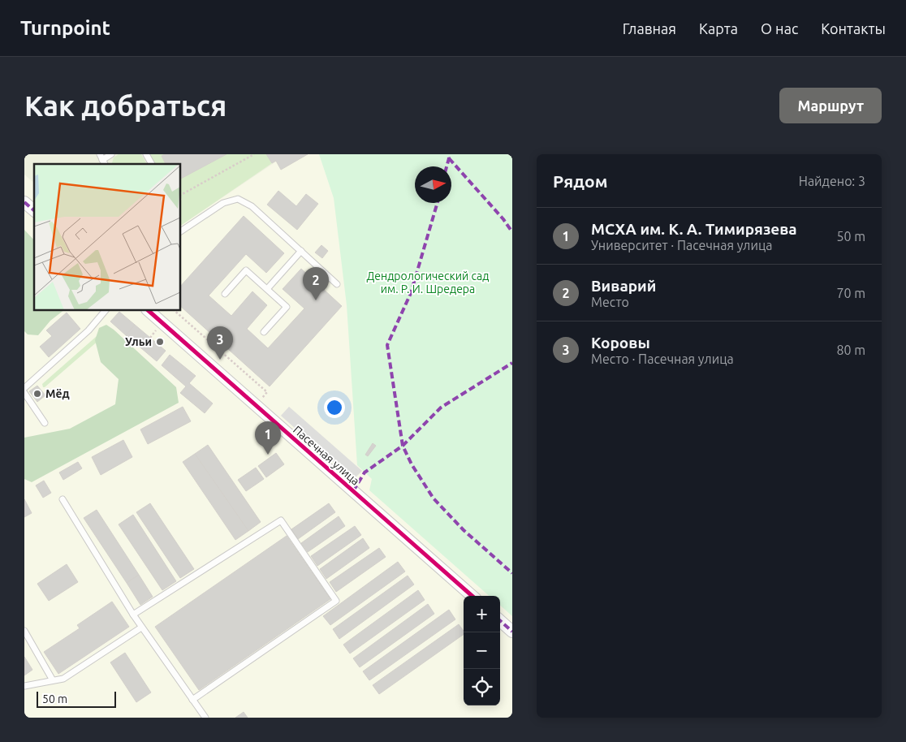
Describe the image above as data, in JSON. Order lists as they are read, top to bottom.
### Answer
{
  "streets": {
    "street": ["Пасечная улица"]
  },
  "parks": ["Дендрологический сад им. Р. И. Шредера"],
  "places": ["Ульи", "Мёд"],
  "scale_bar": "50 m",
  "north": "right",
  "page": {
    "header": "Turnpoint",
    "nav": [
      "Главная",
      "Карта",
      "О нас",
      "Контакты"
    ],
    "buttons": "Маршрут",
    "title": "Как добраться",
    "heading": ["Рядом", "Найдено: 3"],
    "list": [
      {
        "mark": "1",
        "name": "МСХА им. К. А. Тимирязева",
        "note": "Университет · Пасечная улица",
        "value": "50 m"
      },
      {
        "mark": "2",
        "name": "Виварий",
        "note": "Место",
        "value": "70 m"
      },
      {
        "mark": "3",
        "name": "Коровы",
        "note": "Место · Пасечная улица",
        "value": "80 m"
      }
    ],
    "pins": ["2", "3", "1"],
    "map_buttons": ["+", "−"],
    "scale": "50 m"
  }
}
